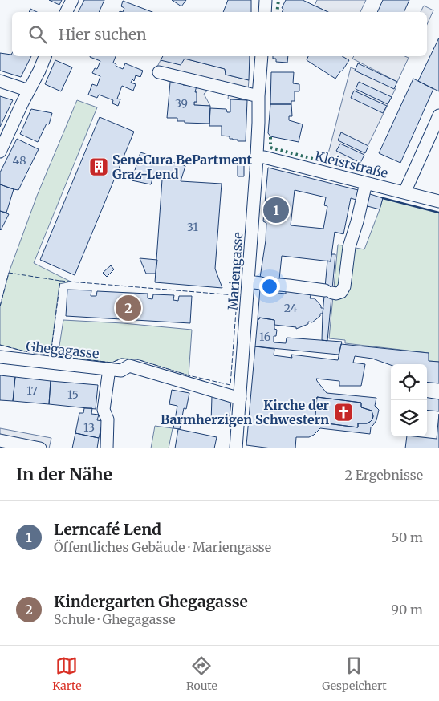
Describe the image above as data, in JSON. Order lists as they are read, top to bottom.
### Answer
{
  "streets": {
    "street": ["Kleiststraße", "Mariengasse", "Ghegagasse"]
  },
  "crossings": [
    ["Kleiststraße", "Mariengasse"],
    ["Mariengasse", "Ghegagasse"]
  ],
  "places": {
    "building": ["SeneCura BePartment Graz-Lend"],
    "church": ["Kirche der Barmherzigen Schwestern"]
  },
  "house_numbers": [
    "39",
    "48",
    "31",
    "24",
    "16",
    "17",
    "15",
    "13"
  ],
  "page": {
    "search": "Hier suchen",
    "pins": ["1", "2"],
    "heading": ["In der Nähe", "2 Ergebnisse"],
    "list": [
      {
        "mark": "1",
        "name": "Lerncafé Lend",
        "note": "Öffentliches Gebäude · Mariengasse",
        "value": "50 m"
      },
      {
        "mark": "2",
        "name": "Kindergarten Ghegagasse",
        "note": "Schule · Ghegagasse",
        "value": "90 m"
      }
    ],
    "nav": ["Karte", "Route", "Gespeichert"]
  }
}
